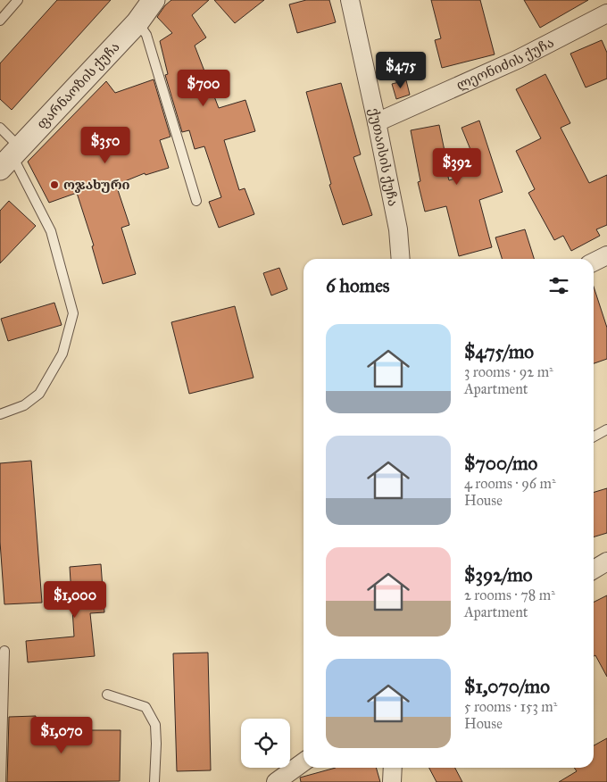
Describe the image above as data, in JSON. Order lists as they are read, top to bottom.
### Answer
{
  "streets": {
    "street": ["ლეონიძის ქუჩა", "ფარნაოზის ქუჩა", "ქუთაისის ქუჩა"]
  },
  "crossings": [
    ["ლეონიძის ქუჩა", "ქუთაისის ქუჩა"]
  ],
  "places": ["ოჯახური"],
  "page": {
    "price": [
      "$475",
      "$700",
      "$350",
      "$392",
      "$1,000",
      "$1,070"
    ],
    "heading": "6 homes",
    "list": [
      {
        "name": "$475/mo",
        "note": "3 rooms · 92 m² · Apartment"
      },
      {
        "name": "$700/mo",
        "note": "4 rooms · 96 m² · House"
      },
      {
        "name": "$392/mo",
        "note": "2 rooms · 78 m² · Apartment"
      },
      {
        "name": "$1,070/mo",
        "note": "5 rooms · 153 m² · House"
      }
    ]
  }
}
